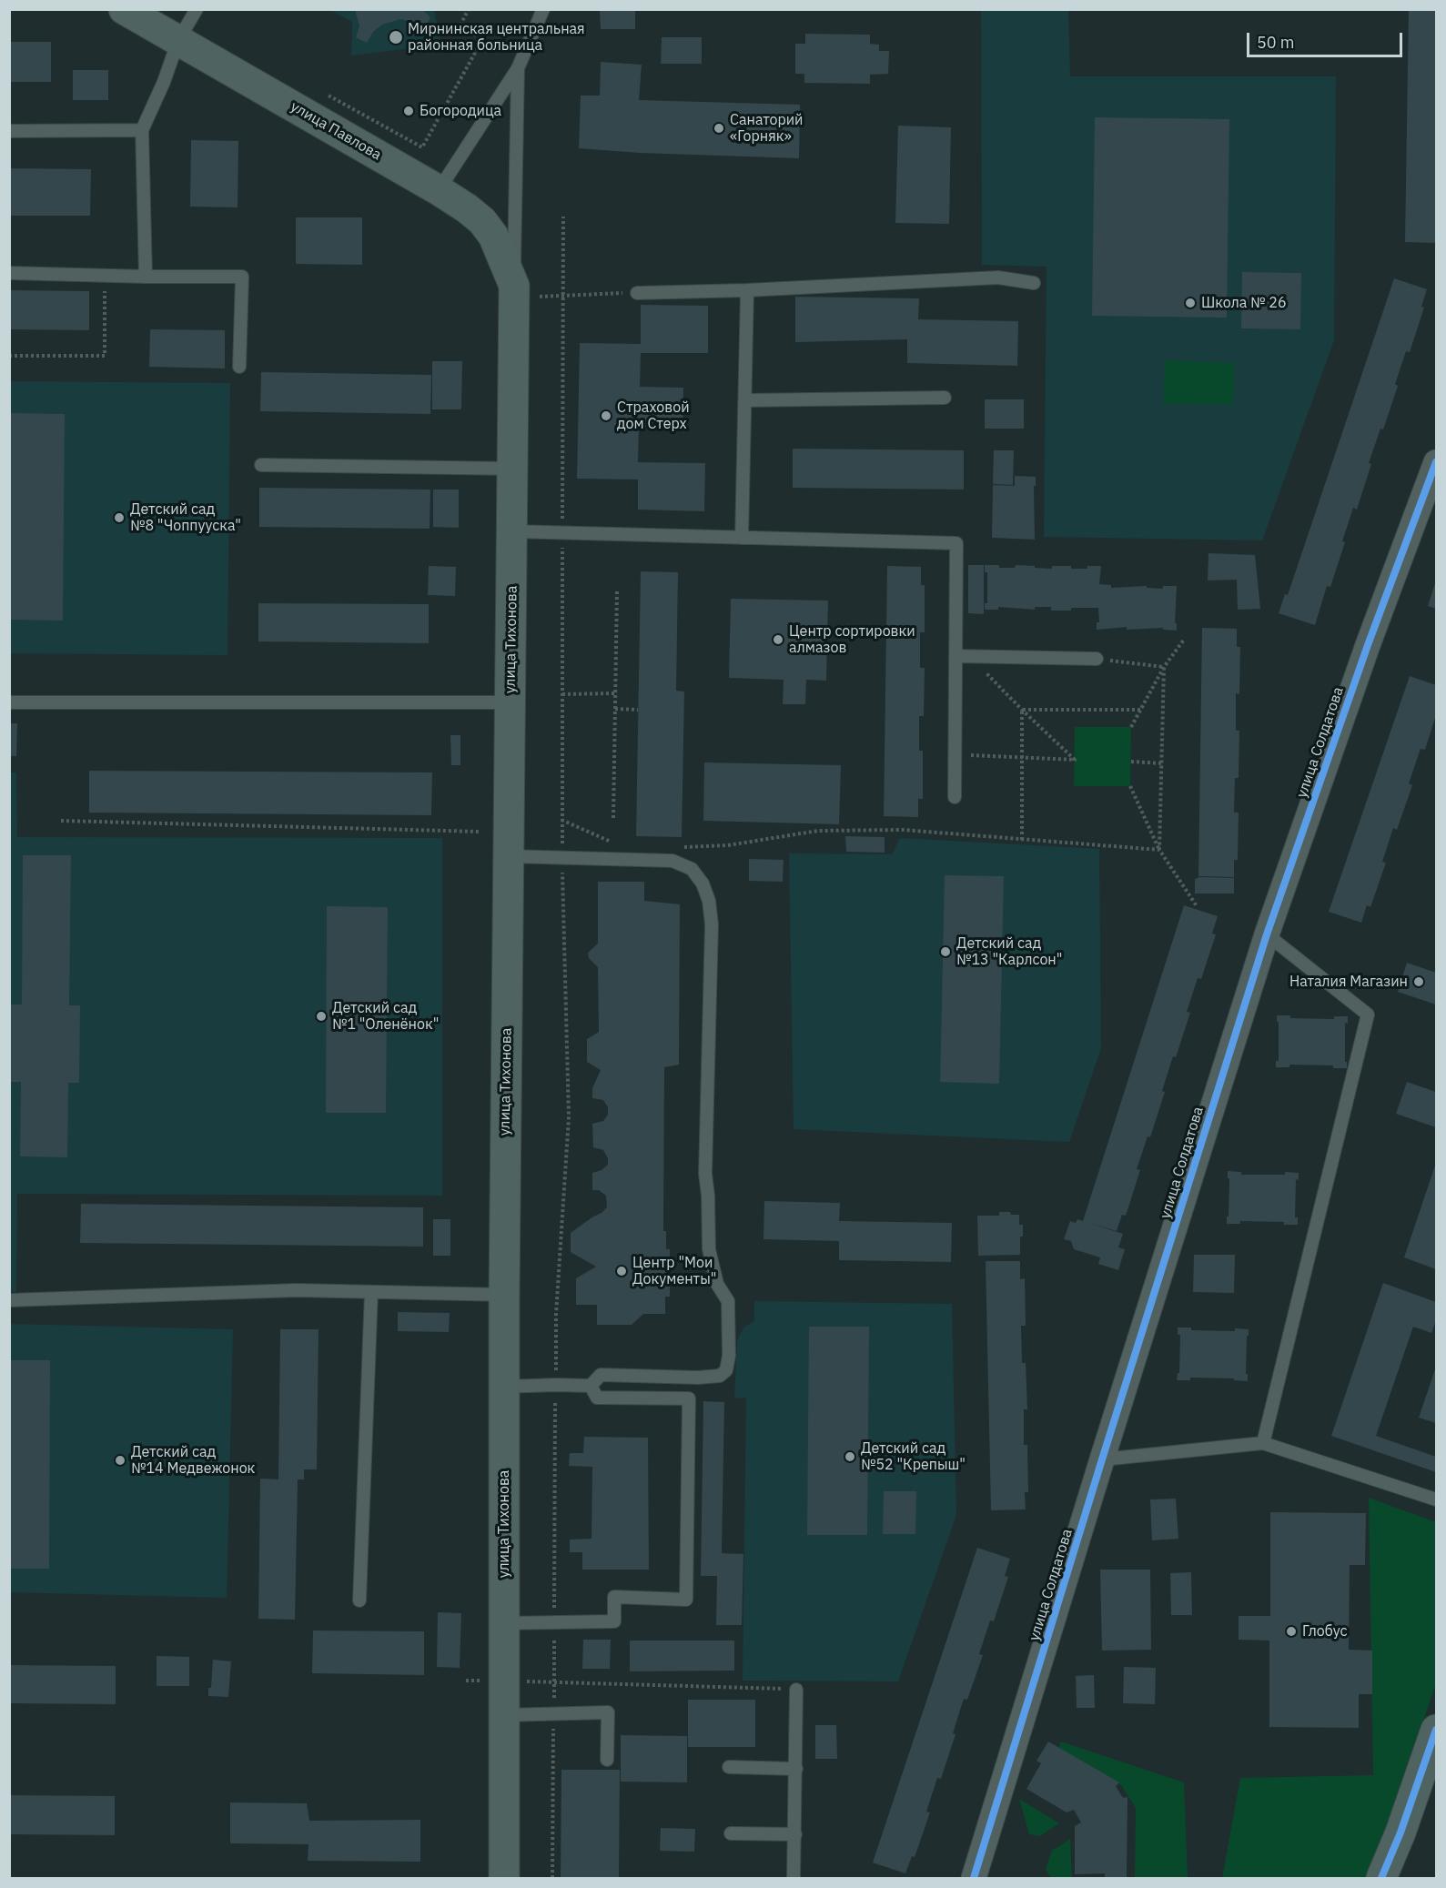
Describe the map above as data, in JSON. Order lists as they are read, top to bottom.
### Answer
{
  "streets": {
    "main road": ["улица Павлова", "улица Тихонова"],
    "street": ["улица Солдатова"]
  },
  "crossings": [
    ["улица Павлова", "улица Тихонова"]
  ],
  "places": [
    "Мирнинская центральная районная больница",
    "Богородица",
    "Санаторий «Горняк»",
    "Школа № 26",
    "Страховой дом Стерх",
    "Детский сад №8 \"Чоппууска\"",
    "Центр сортировки алмазов",
    "Детский сад №13 \"Карлсон\"",
    "Наталия Магазин",
    "Детский сад №1 \"Оленёнок\"",
    "Центр \"Мои Документы\"",
    "Детский сад №52 \"Крепыш\"",
    "Детский сад №14 Медвежонок",
    "Глобус"
  ],
  "scale_bar": "50 m"
}
